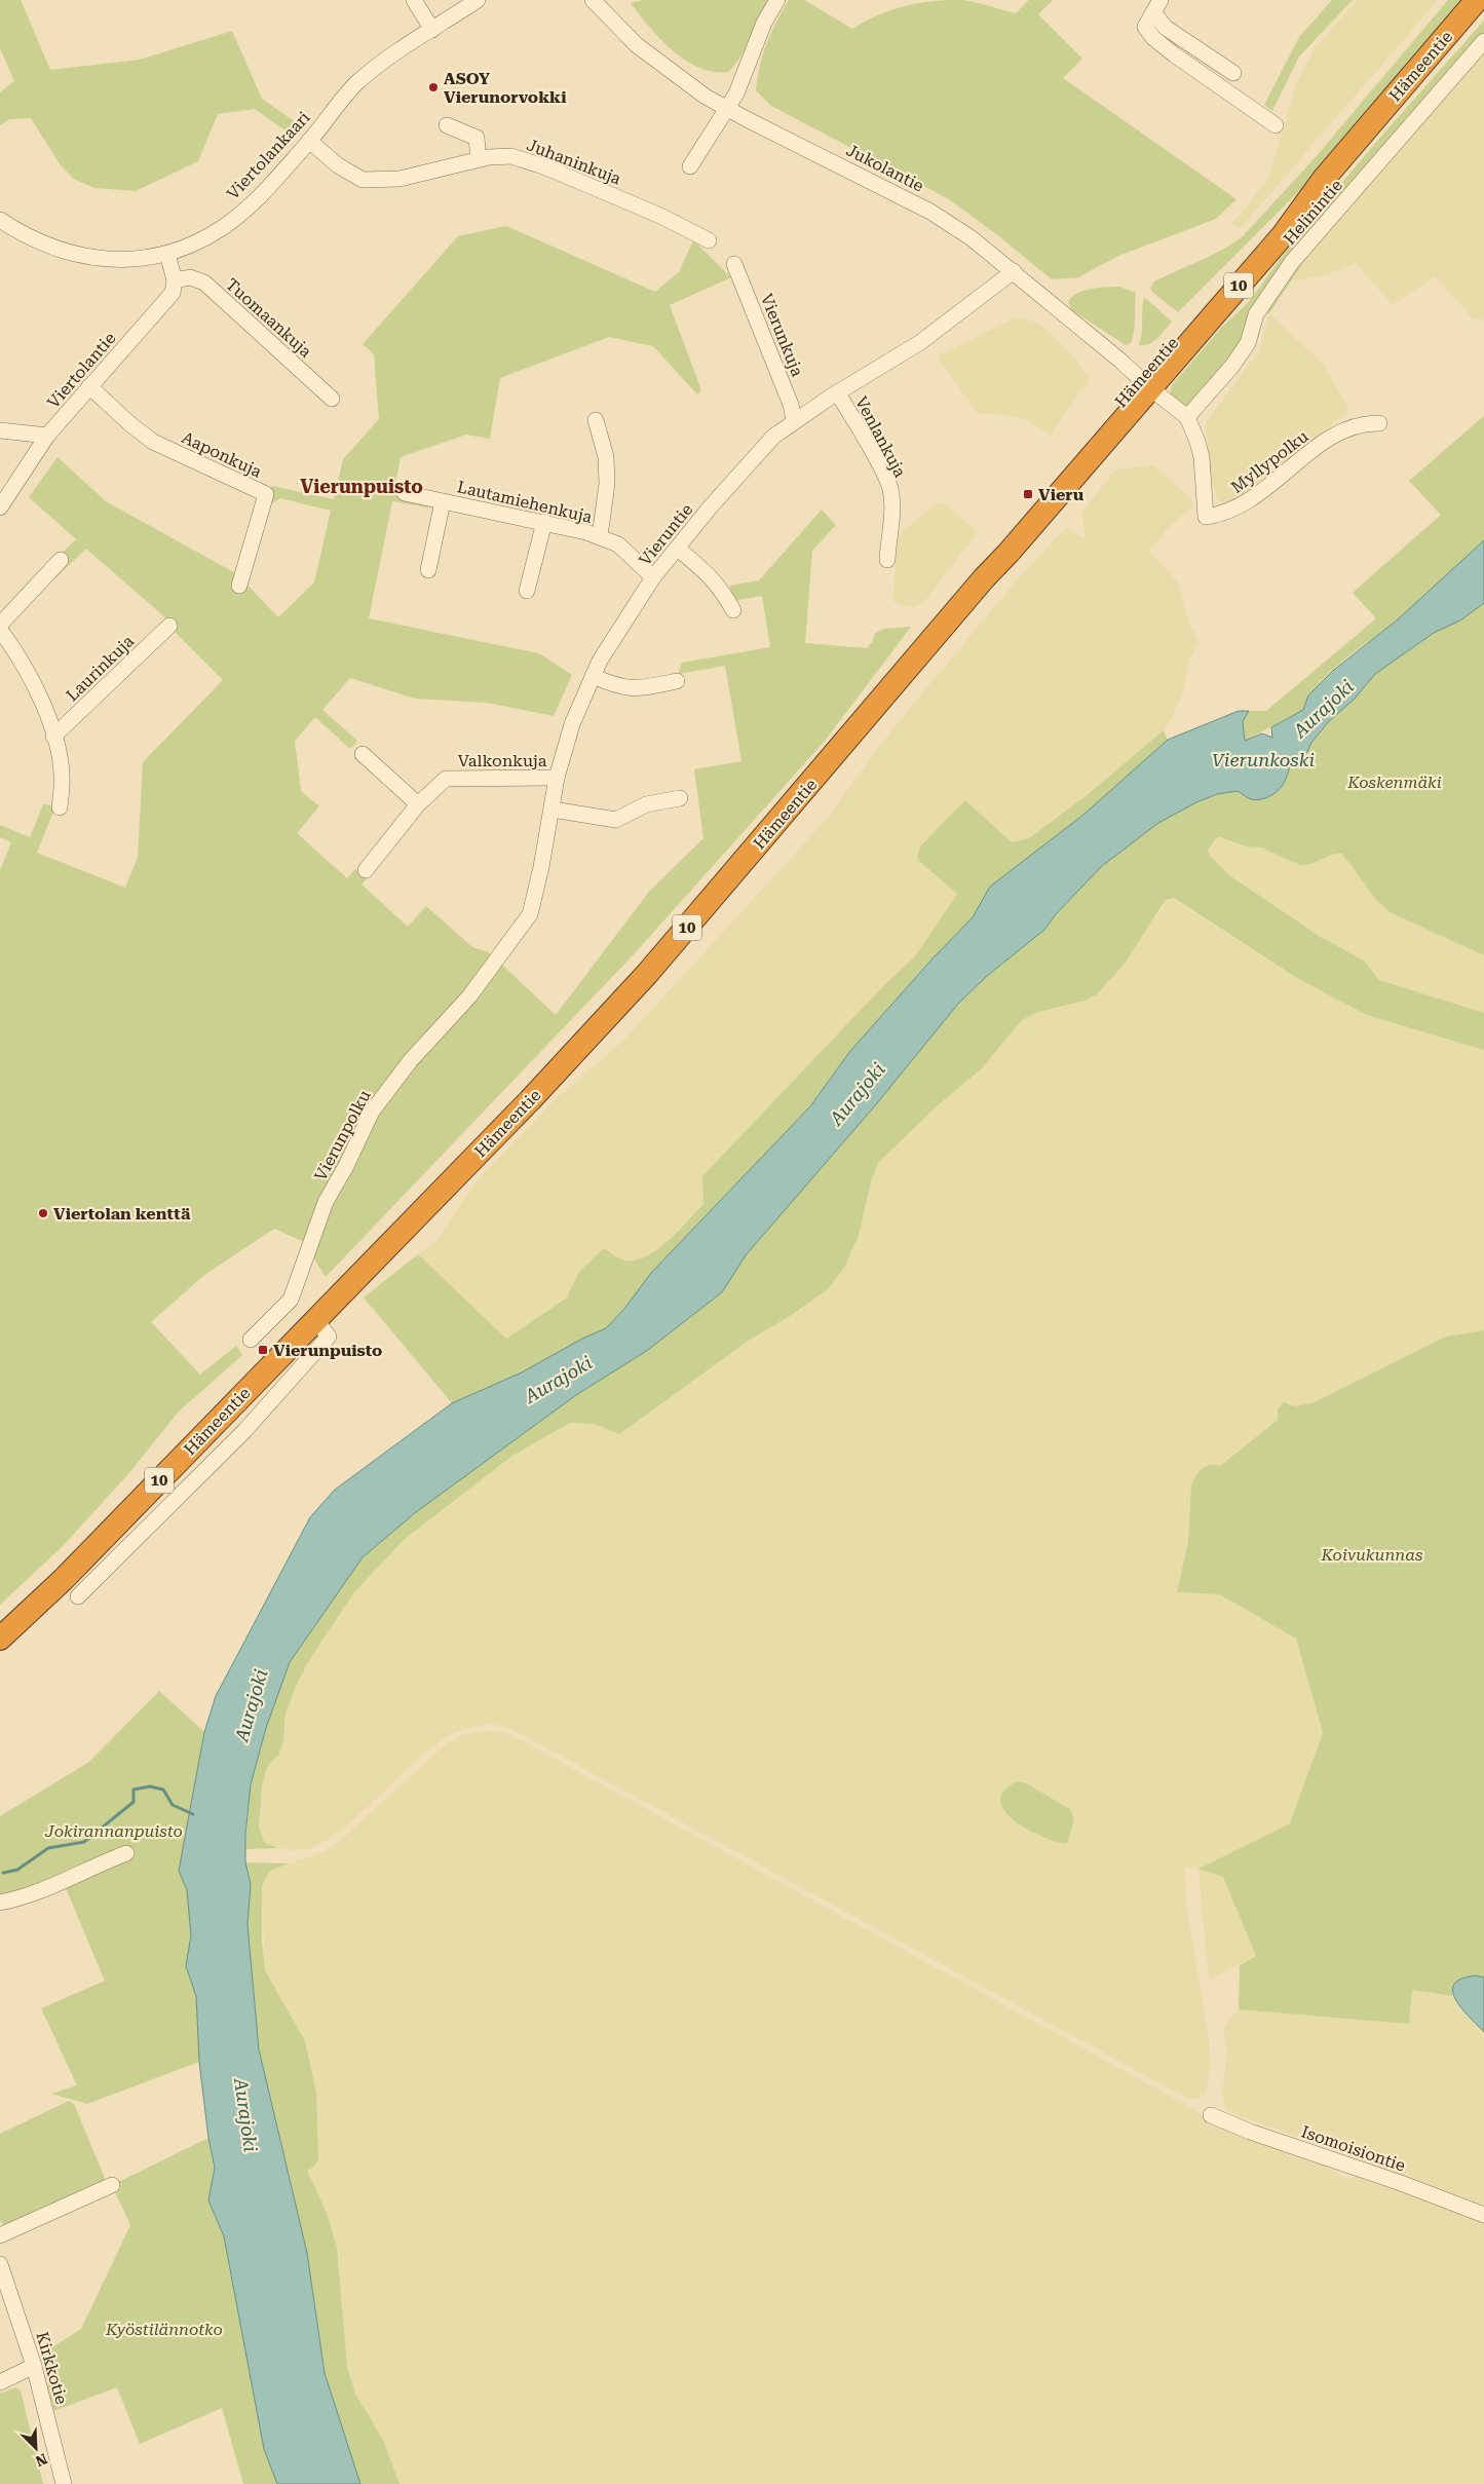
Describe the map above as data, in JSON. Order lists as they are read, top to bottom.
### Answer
{
  "streets": {
    "highway": ["Hämeentie", "10"],
    "street": [
      "Viertolankaari",
      "Juhaninkuja",
      "Jukolantie",
      "Helinintie",
      "Tuomaankuja",
      "Vierunkuja",
      "Viertolantie",
      "Venlankuja",
      "Aaponkuja",
      "Myllypolku",
      "Lautamiehenkuja",
      "Vieruntie",
      "Laurinkuja",
      "Valkonkuja",
      "Vierunpolku",
      "Isomoisiontie",
      "Kirkkotie"
    ]
  },
  "crossings": [
    ["Hämeentie", "Jukolantie"],
    ["Hämeentie", "Myllypolku"],
    ["Viertolankaari", "Juhaninkuja"],
    ["Jukolantie", "Myllypolku"],
    ["Jukolantie", "Vieruntie"],
    ["Helinintie", "Myllypolku"],
    ["Tuomaankuja", "Viertolantie"],
    ["Vierunkuja", "Vieruntie"],
    ["Viertolantie", "Aaponkuja"],
    ["Venlankuja", "Vieruntie"],
    ["Lautamiehenkuja", "Vieruntie"],
    ["Vieruntie", "Valkonkuja"],
    ["Vieruntie", "Vierunpolku"]
  ],
  "districts": ["Vierunpuisto"],
  "water": ["Aurajoki", "Vierunkoski"],
  "parks": [
    "Koskenmäki",
    "Koivukunnas",
    "Jokirannanpuisto",
    "Kyöstilännotko"
  ],
  "places": {
    "other": ["ASOY Vierunorvokki", "Viertolan kenttä"],
    "transit": ["Vieru", "Vierunpuisto"]
  },
  "north": "bottom right"
}
